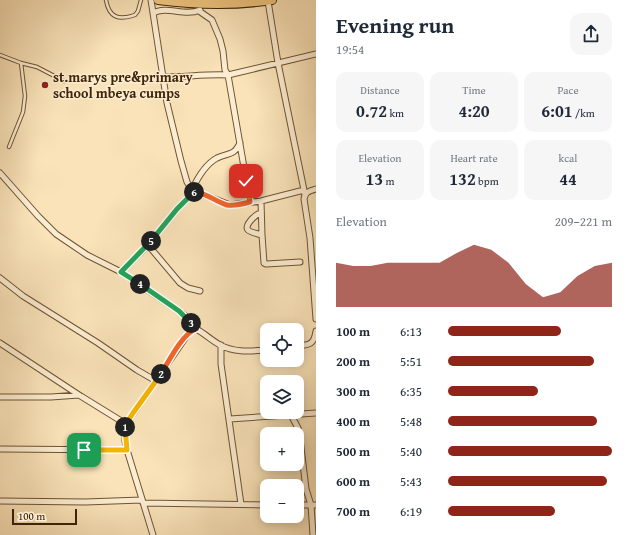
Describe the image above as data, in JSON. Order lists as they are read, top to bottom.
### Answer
{
  "places": ["st.marys pre&primary school mbeya cumps"],
  "scale_bar": "100 m",
  "page": {
    "heading": ["Evening run", "19:54"],
    "stats": [
      ["Distance", "0.72 km"],
      ["Time", "4:20"],
      ["Pace", "6:01 /km"],
      ["Elevation", "13 m"],
      ["Heart rate", "132 bpm"],
      ["kcal", "44"]
    ],
    "pins": [
      "6",
      "5",
      "4",
      "3",
      "2",
      "1"
    ],
    "chart": ["Elevation", "209–221 m"],
    "list": [
      {
        "name": "100 m",
        "note": "6:13"
      },
      {
        "name": "200 m",
        "note": "5:51"
      },
      {
        "name": "300 m",
        "note": "6:35"
      },
      {
        "name": "400 m",
        "note": "5:48"
      },
      {
        "name": "500 m",
        "note": "5:40"
      },
      {
        "name": "600 m",
        "note": "5:43"
      },
      {
        "name": "700 m",
        "note": "6:19"
      }
    ],
    "map_buttons": ["+", "−"],
    "scale": "100 m"
  }
}
